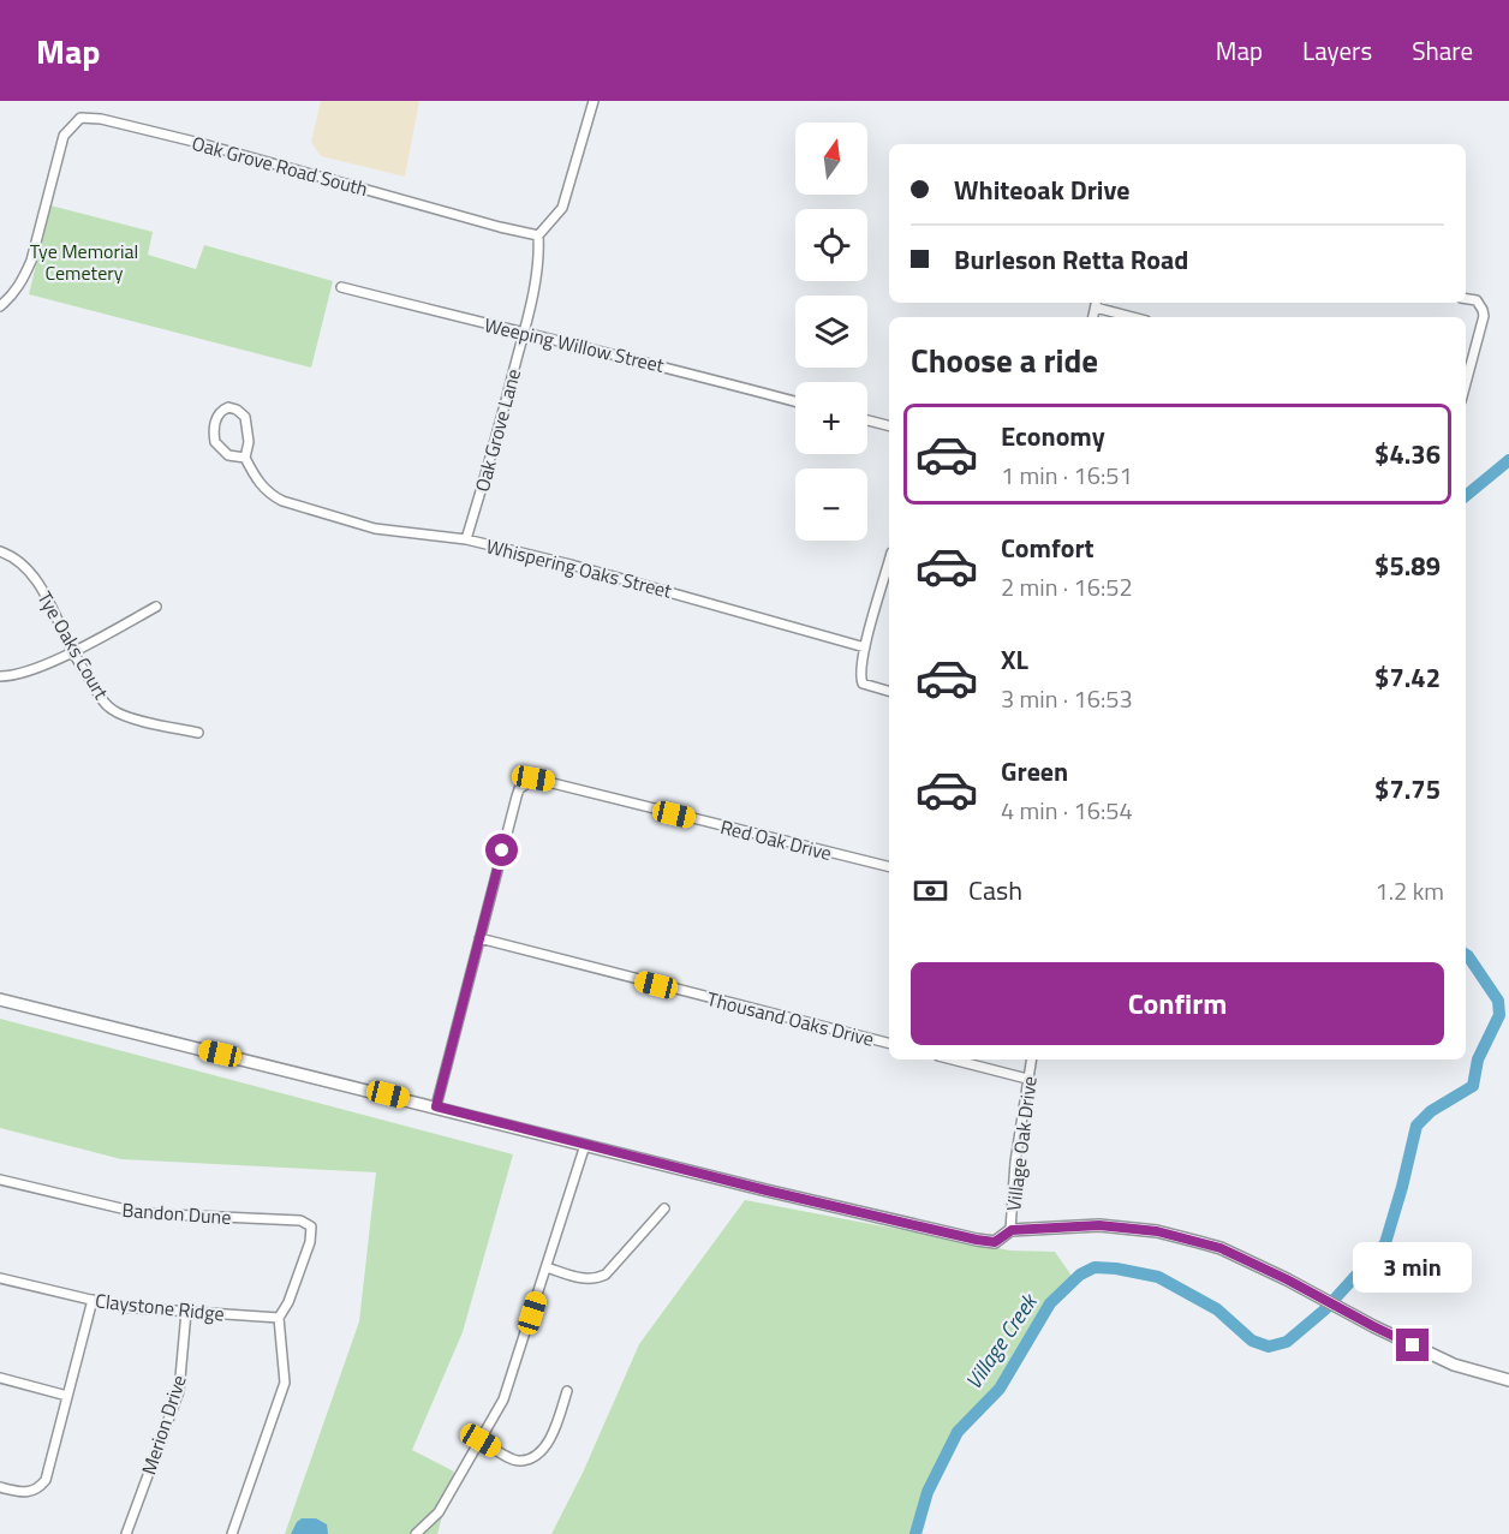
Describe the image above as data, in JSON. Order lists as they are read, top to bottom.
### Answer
{
  "streets": {
    "street": [
      "Oak Grove Road South",
      "Weeping Willow Street",
      "Oak Grove Lane",
      "Whispering Oaks Street",
      "Tye Oaks Court",
      "Red Oak Drive",
      "Thousand Oaks Drive",
      "Village Oak Drive",
      "Bandon Dune",
      "Claystone Ridge",
      "Merion Drive"
    ]
  },
  "crossings": [
    ["Oak Grove Road South", "Oak Grove Lane"],
    ["Weeping Willow Street", "Oak Grove Lane"],
    ["Oak Grove Lane", "Whispering Oaks Street"],
    ["Red Oak Drive", "Thousand Oaks Drive"],
    ["Bandon Dune", "Claystone Ridge"],
    ["Claystone Ridge", "Merion Drive"]
  ],
  "water": ["Village Creek"],
  "parks": ["Tye Memorial Cemetery"],
  "north": "top",
  "page": {
    "header": "Map",
    "nav": ["Map", "Layers", "Share"],
    "map_buttons": ["+", "−"],
    "banner": ["Whiteoak Drive", "Burleson Retta Road"],
    "heading": "Choose a ride",
    "list": [
      {
        "name": "Economy",
        "note": "1 min · 16:51",
        "value": "$4.36"
      },
      {
        "name": "Comfort",
        "note": "2 min · 16:52",
        "value": "$5.89"
      },
      {
        "name": "XL",
        "note": "3 min · 16:53",
        "value": "$7.42"
      },
      {
        "name": "Green",
        "note": "4 min · 16:54",
        "value": "$7.75"
      }
    ],
    "pay": ["Cash", "1.2 km"],
    "buttons": "Confirm",
    "bubble": "3 min"
  }
}
